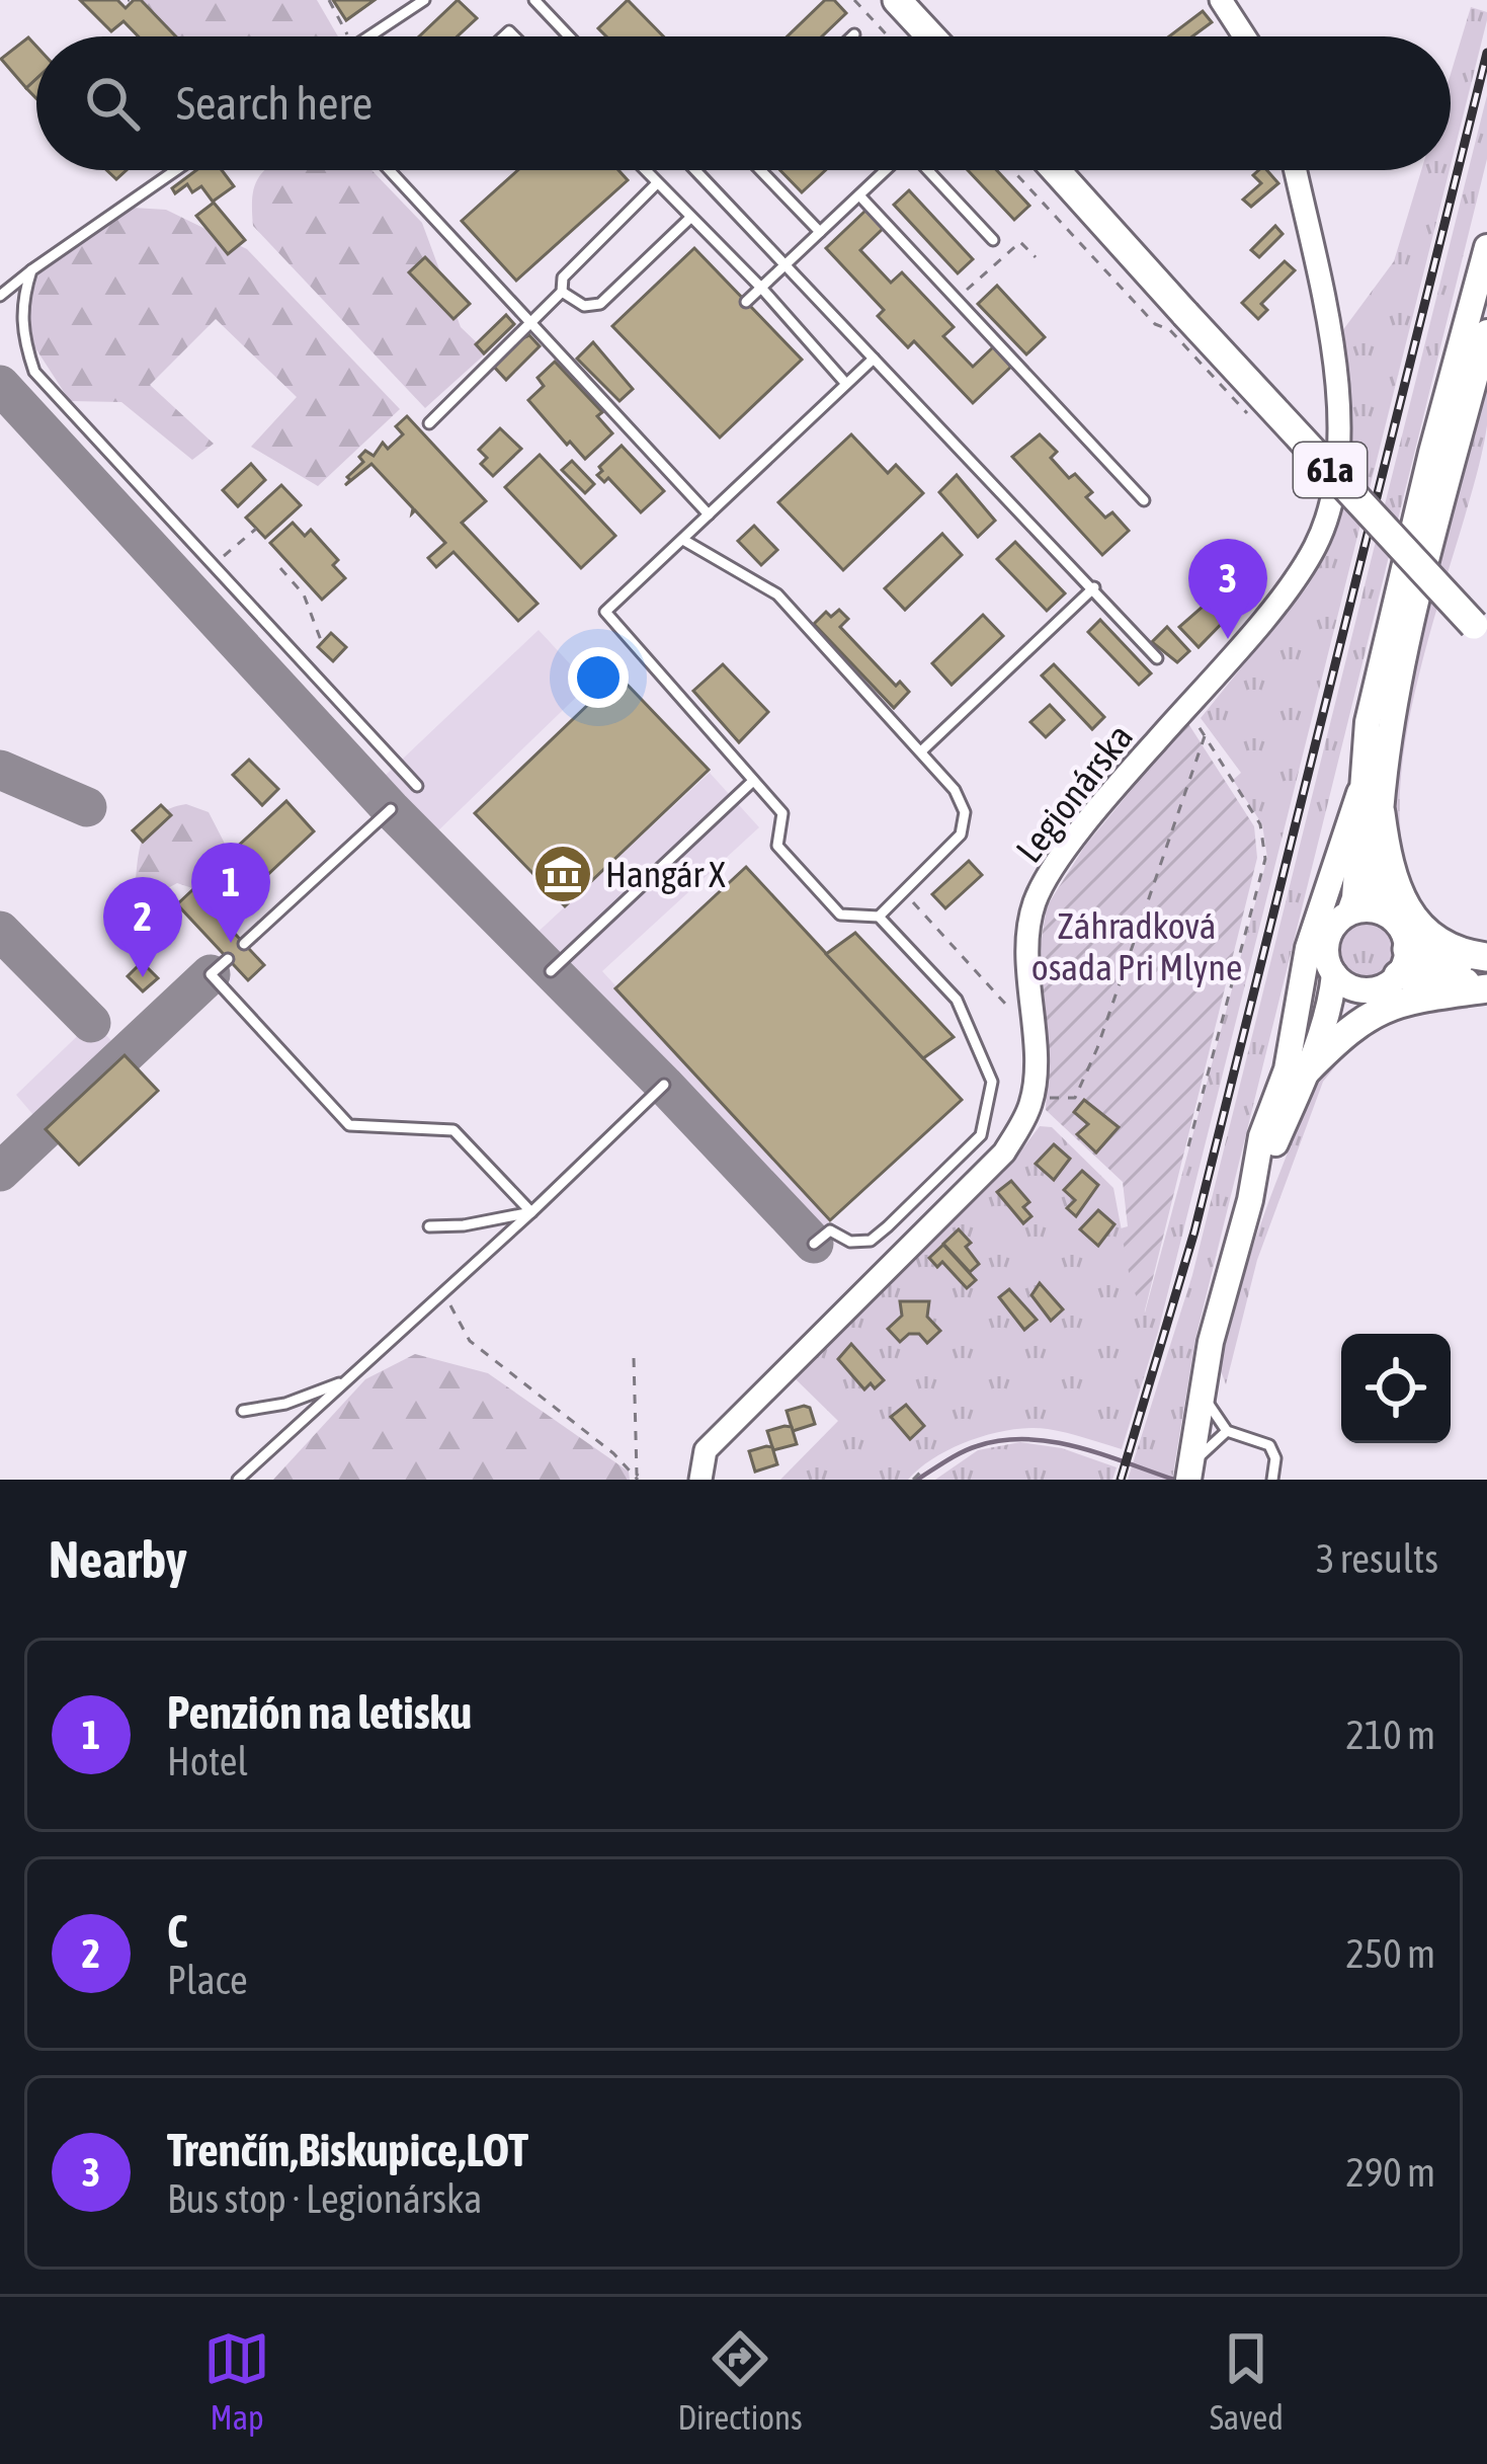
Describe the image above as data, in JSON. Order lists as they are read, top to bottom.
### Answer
{
  "streets": {
    "main road": ["61a"],
    "street": ["Legionárska"]
  },
  "parks": ["Záhradková osada Pri Mlyne"],
  "places": {
    "museum": ["Hangár X"]
  },
  "page": {
    "search": "Search here",
    "pins": ["3", "1", "2"],
    "heading": ["Nearby", "3 results"],
    "list": [
      {
        "mark": "1",
        "name": "Penzión na letisku",
        "note": "Hotel",
        "value": "210 m"
      },
      {
        "mark": "2",
        "name": "C",
        "note": "Place",
        "value": "250 m"
      },
      {
        "mark": "3",
        "name": "Trenčín,Biskupice,LOT",
        "note": "Bus stop · Legionárska",
        "value": "290 m"
      }
    ],
    "nav": ["Map", "Directions", "Saved"]
  }
}
